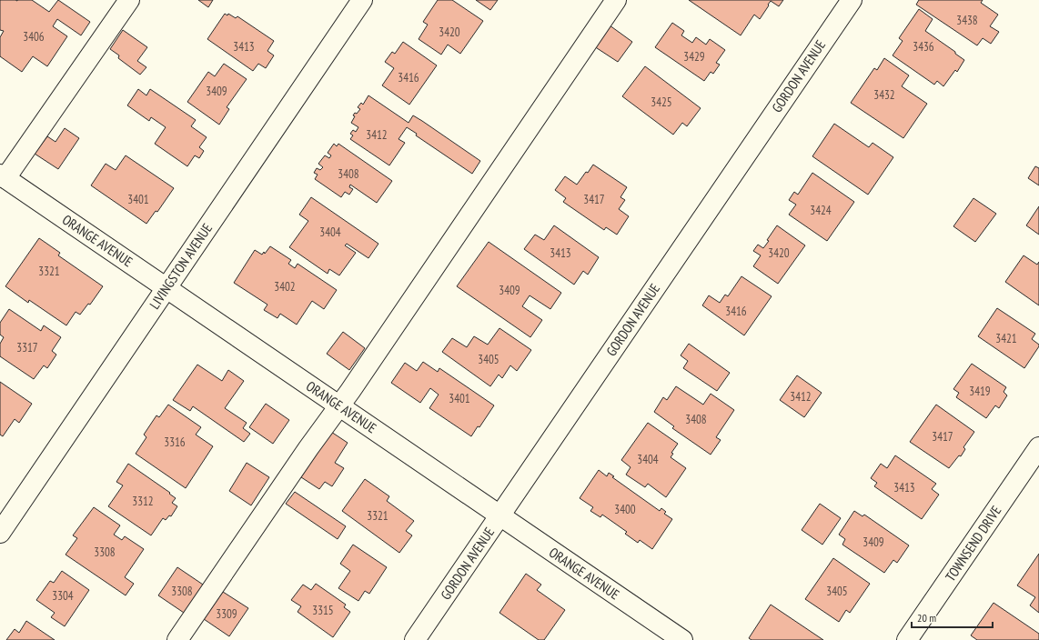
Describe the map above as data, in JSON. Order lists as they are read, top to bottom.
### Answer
{
  "streets": {
    "street": [
      "GORDON AVENUE",
      "ORANGE AVENUE",
      "LIVINGSTON AVENUE",
      "TOWNSEND DRIVE"
    ]
  },
  "crossings": [
    ["GORDON AVENUE", "ORANGE AVENUE"],
    ["ORANGE AVENUE", "LIVINGSTON AVENUE"]
  ],
  "house_numbers": [
    "3438",
    "3420",
    "3406",
    "3413",
    "3436",
    "3429",
    "3416",
    "3409",
    "3432",
    "3425",
    "3412",
    "3408",
    "3401",
    "3417",
    "3424",
    "3404",
    "3413",
    "3420",
    "3321",
    "3402",
    "3409",
    "3416",
    "3421",
    "3317",
    "3405",
    "3419",
    "3412",
    "3401",
    "3408",
    "3417",
    "3316",
    "3404",
    "3413",
    "3312",
    "3400",
    "3321",
    "3409",
    "3308",
    "3308",
    "3405",
    "3304",
    "3315",
    "3309"
  ],
  "scale_bar": "20 m"
}
